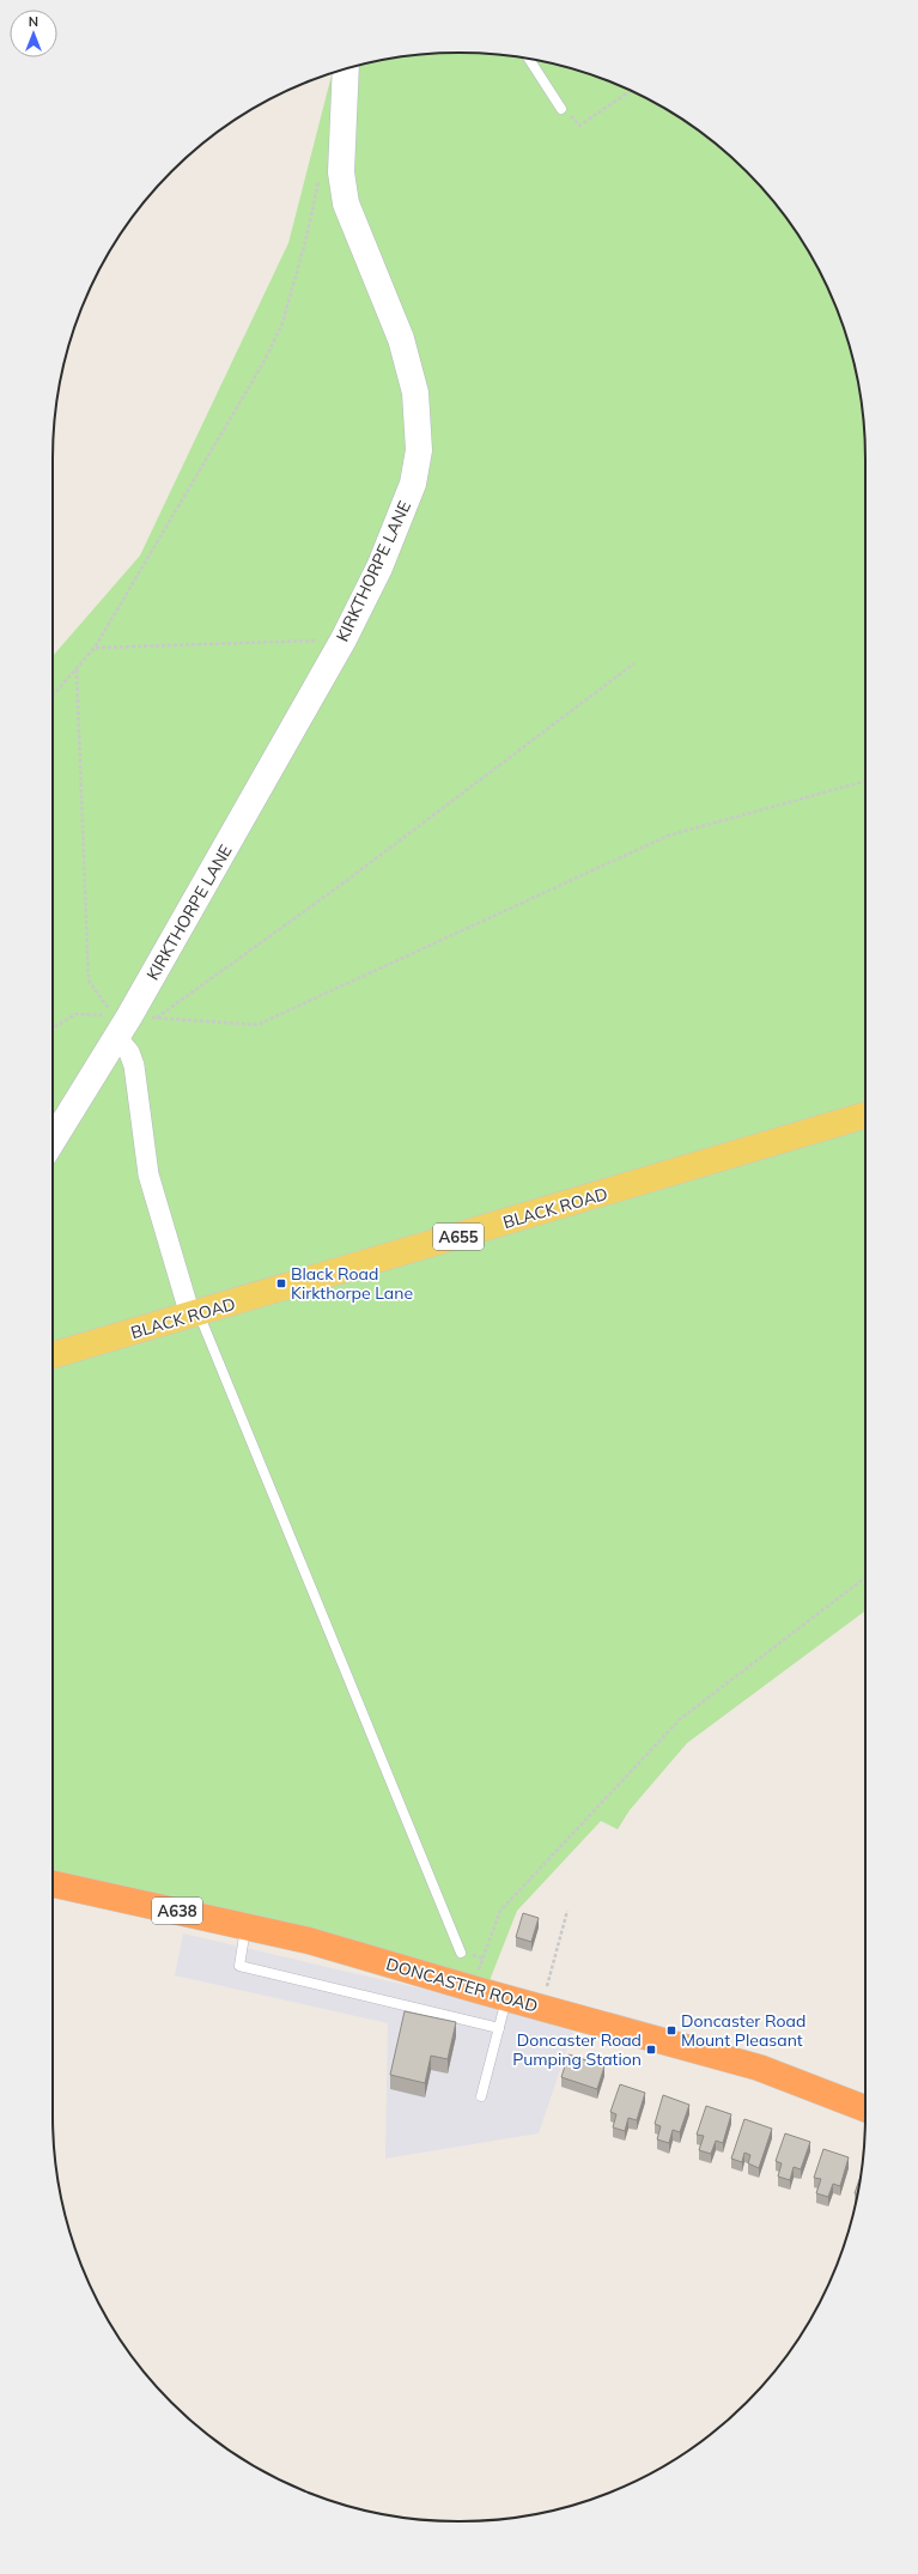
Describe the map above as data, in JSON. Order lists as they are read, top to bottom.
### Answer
{
  "streets": {
    "highway": ["A638", "DONCASTER ROAD"],
    "main road": ["BLACK ROAD", "A655"],
    "street": ["KIRKTHORPE LANE"]
  },
  "places": {
    "transit": ["Black Road Kirkthorpe Lane", "Doncaster Road Mount Pleasant", "Doncaster Road Pumping Station"]
  },
  "north": "top"
}
